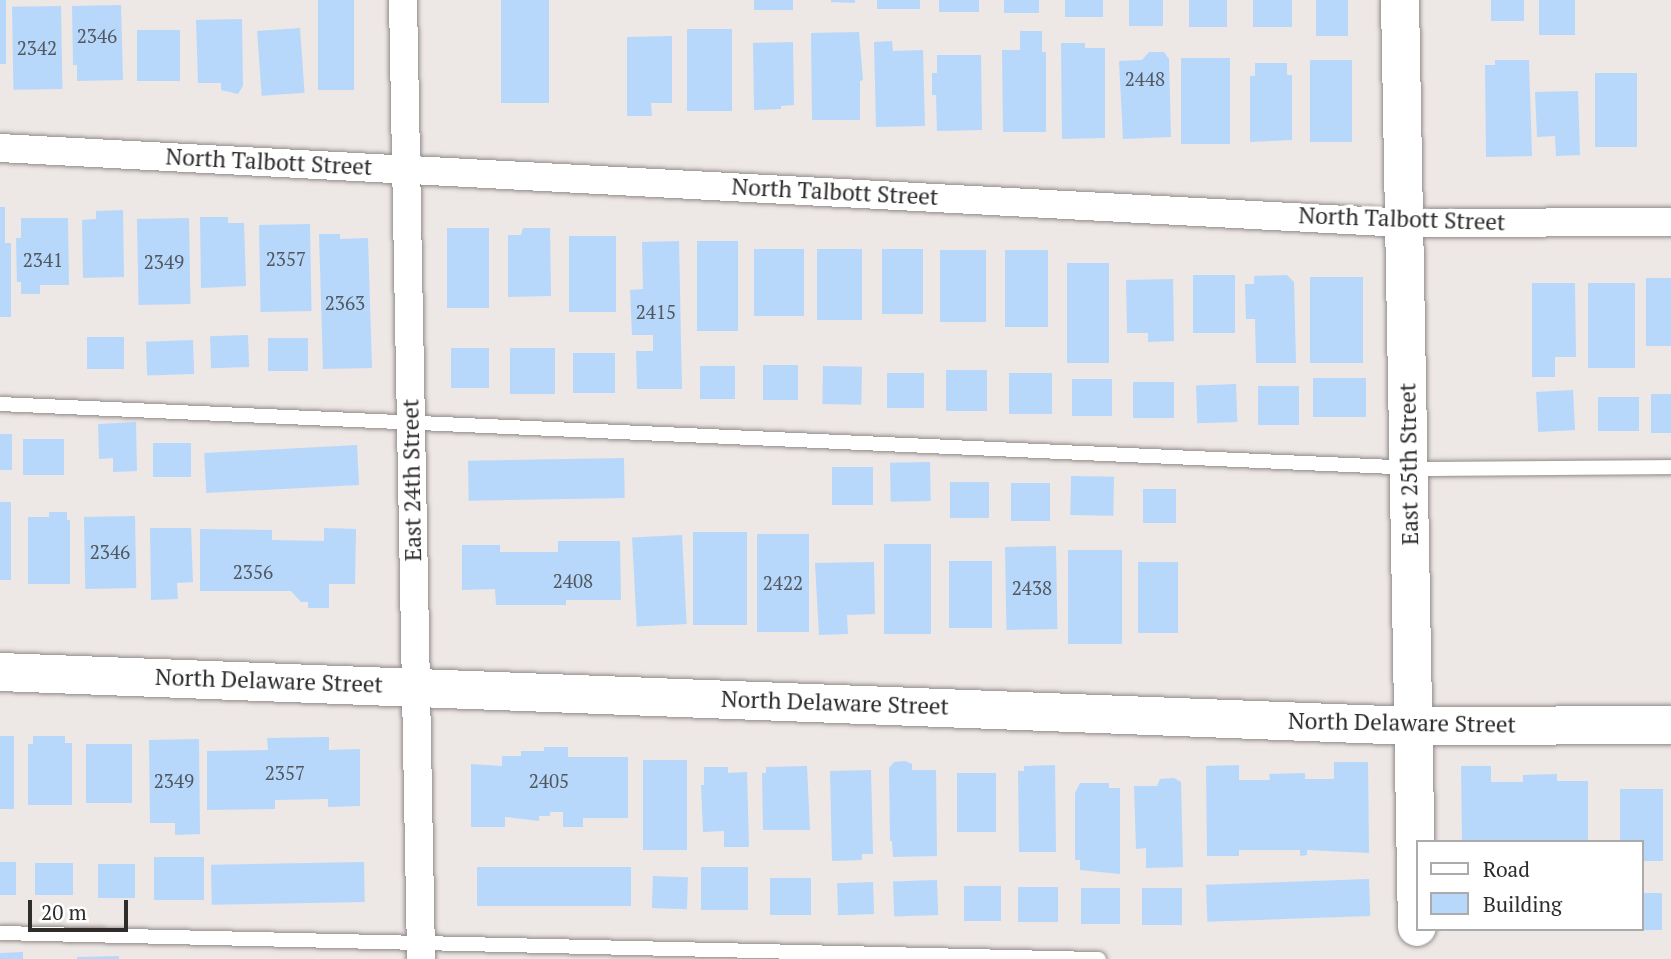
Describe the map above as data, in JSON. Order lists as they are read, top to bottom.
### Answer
{
  "streets": {
    "main road": ["East 25th Street", "North Delaware Street"],
    "street": ["North Talbott Street", "East 24th Street"]
  },
  "crossings": [
    ["North Talbott Street", "East 25th Street"],
    ["North Talbott Street", "East 24th Street"],
    ["East 25th Street", "North Delaware Street"],
    ["East 24th Street", "North Delaware Street"]
  ],
  "house_numbers": [
    "2346",
    "2342",
    "2448",
    "2357",
    "2341",
    "2349",
    "2363",
    "2415",
    "2346",
    "2356",
    "2408",
    "2422",
    "2438",
    "2357",
    "2349",
    "2405"
  ],
  "legend": ["Road", "Building"],
  "scale_bar": "20 m"
}
